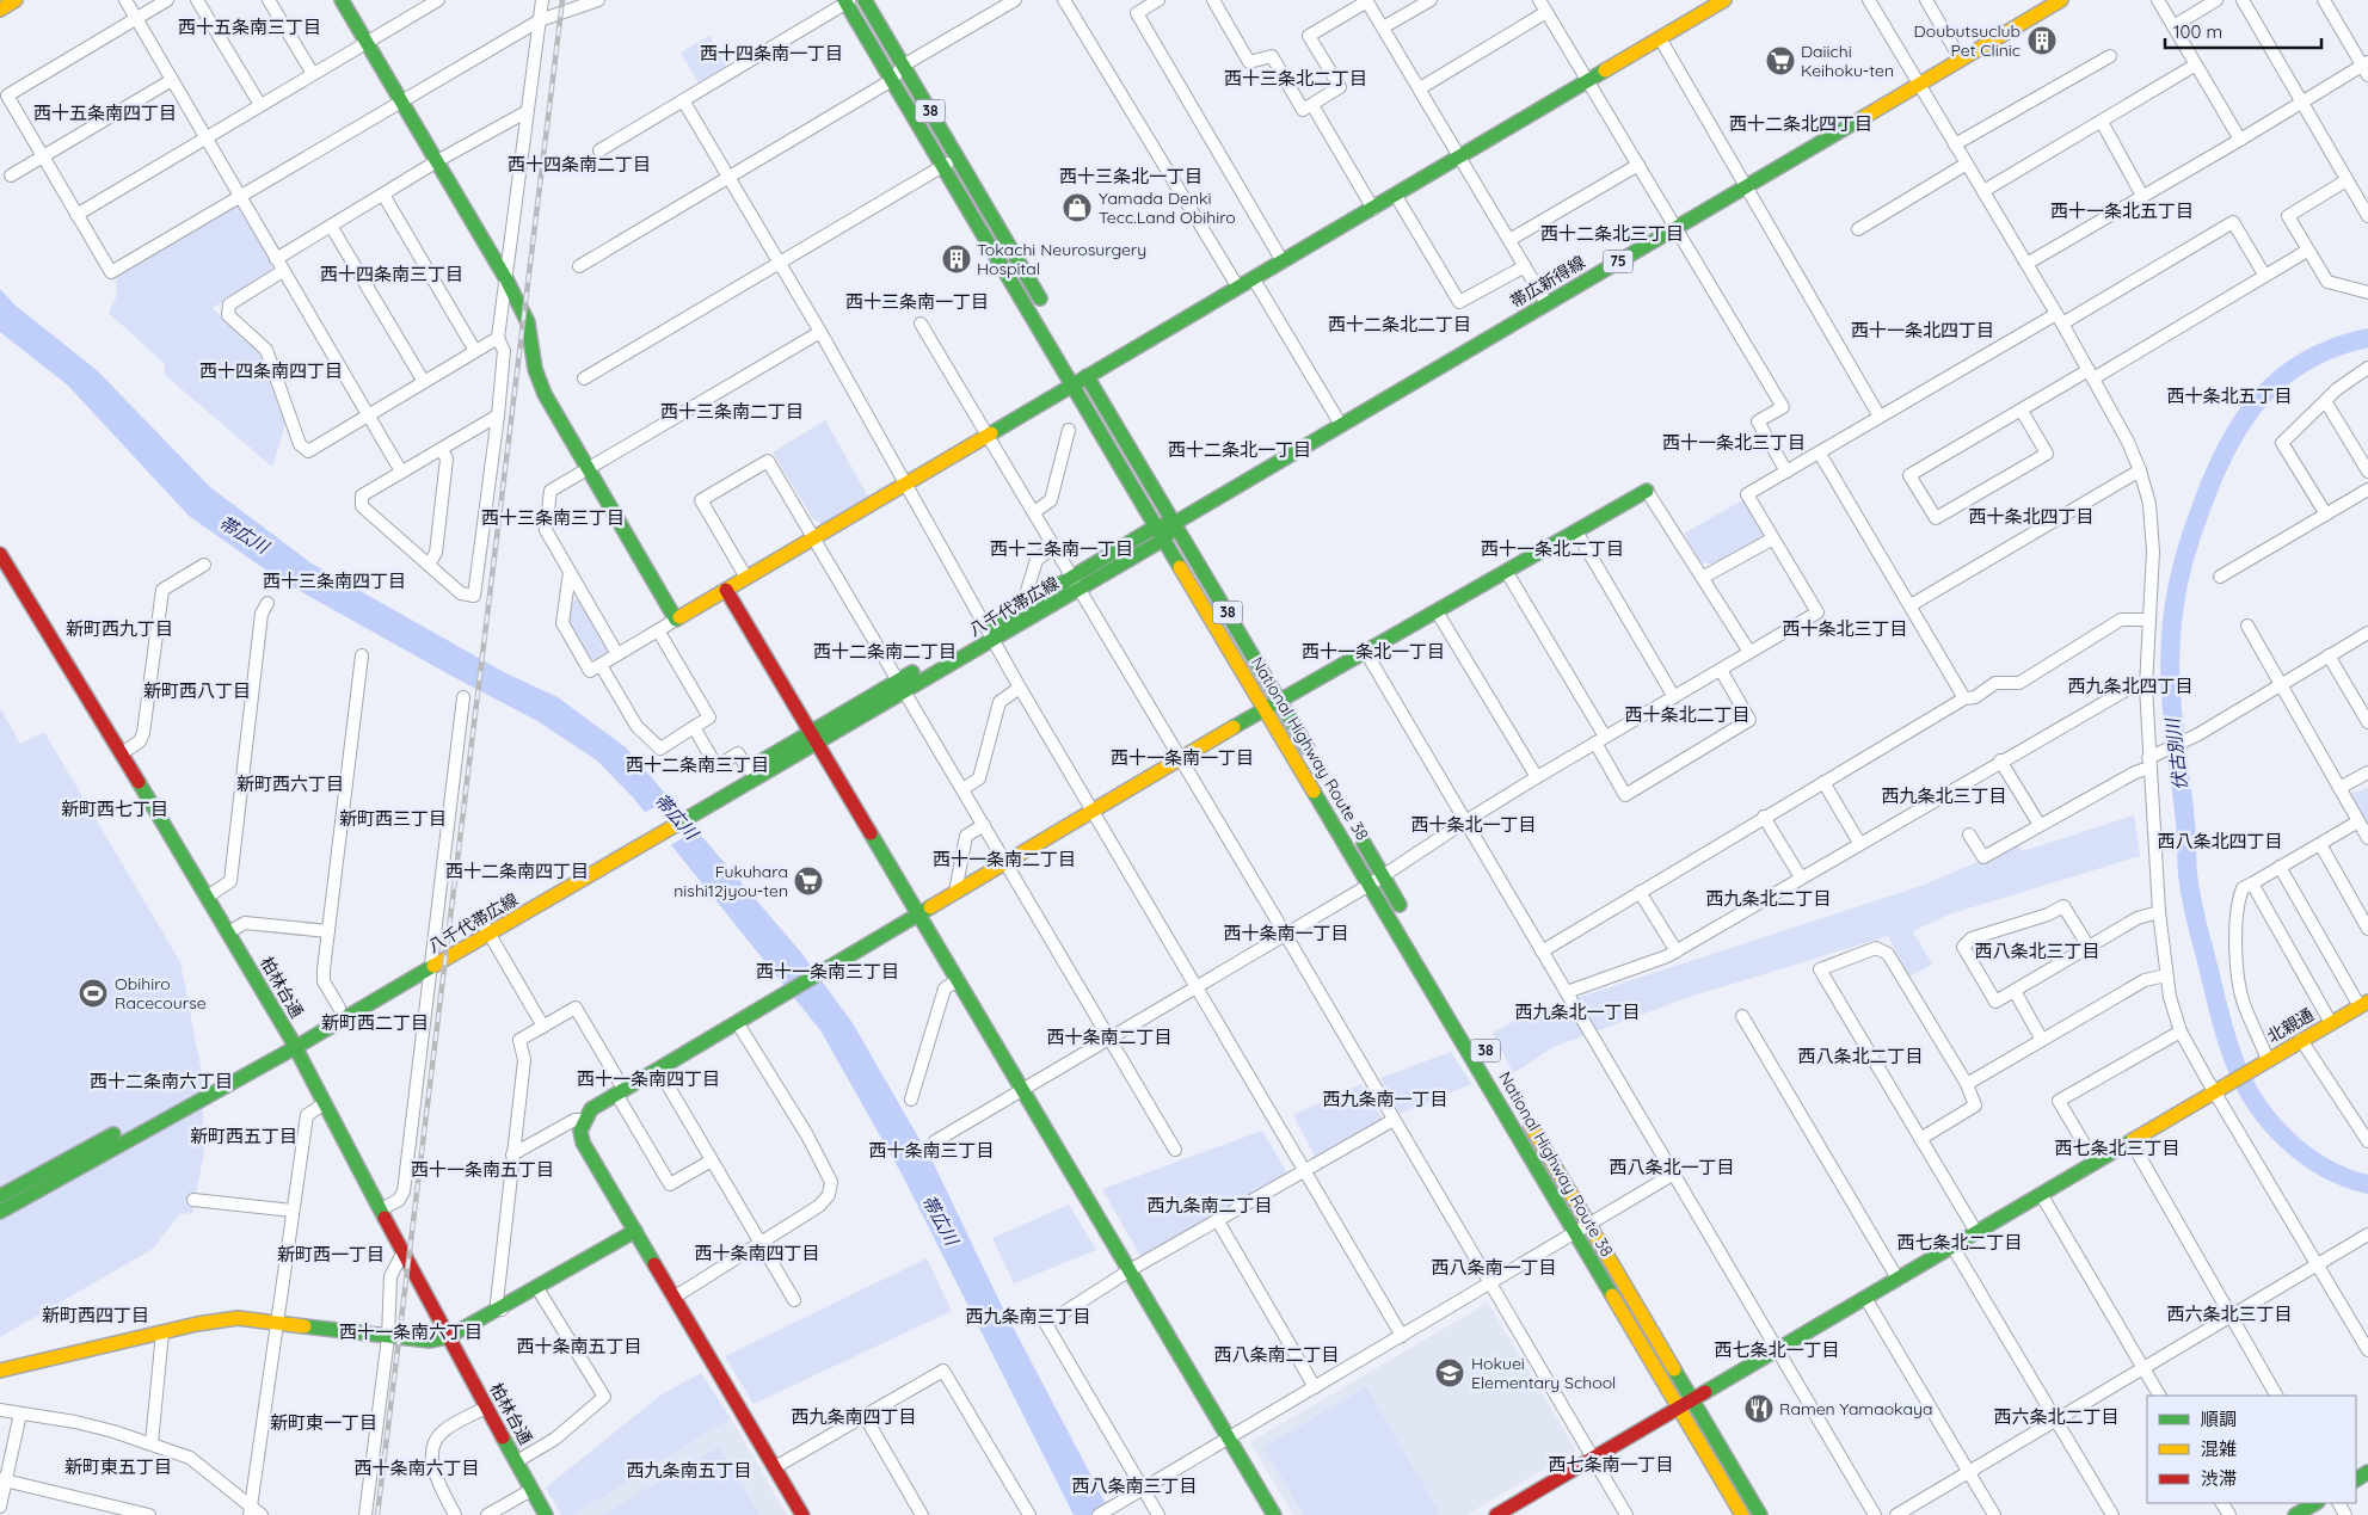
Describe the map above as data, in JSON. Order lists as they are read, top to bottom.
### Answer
{
  "streets": {
    "main road": [
      "38",
      "75",
      "帯広新得線",
      "八千代帯広線",
      "National Highway Route 38",
      "柏林台通",
      "北親通"
    ]
  },
  "crossings": [
    ["帯広新得線", "八千代帯広線"],
    ["帯広新得線", "National Highway Route 38"],
    ["八千代帯広線", "National Highway Route 38"],
    ["八千代帯広線", "柏林台通"],
    ["National Highway Route 38", "北親通"]
  ],
  "districts": [
    "西十五条南三丁目",
    "西十四条南一丁目",
    "西十三条北二丁目",
    "西十五条南四丁目",
    "西十二条北四丁目",
    "西十四条南二丁目",
    "西十三条北一丁目",
    "西十一条北五丁目",
    "西十二条北三丁目",
    "西十四条南三丁目",
    "西十三条南一丁目",
    "西十二条北二丁目",
    "西十一条北四丁目",
    "西十四条南四丁目",
    "西十条北五丁目",
    "西十三条南二丁目",
    "西十一条北三丁目",
    "西十二条北一丁目",
    "西十条北四丁目",
    "西十三条南三丁目",
    "西十二条南一丁目",
    "西十一条北二丁目",
    "西十三条南四丁目",
    "新町西九丁目",
    "西十条北三丁目",
    "西十二条南二丁目",
    "西十一条北一丁目",
    "西九条北四丁目",
    "新町西八丁目",
    "西十条北二丁目",
    "西十一条南一丁目",
    "西十二条南三丁目",
    "新町西六丁目",
    "西九条北三丁目",
    "新町西七丁目",
    "新町西三丁目",
    "西十条北一丁目",
    "西八条北四丁目",
    "西十一条南二丁目",
    "西十二条南四丁目",
    "西九条北二丁目",
    "西十条南一丁目",
    "西八条北三丁目",
    "西十一条南三丁目",
    "西九条北一丁目",
    "新町西二丁目",
    "西十条南二丁目",
    "西八条北二丁目",
    "西十一条南四丁目",
    "西十二条南六丁目",
    "西九条南一丁目",
    "新町西五丁目",
    "西七条北三丁目",
    "西十条南三丁目",
    "西八条北一丁目",
    "西十一条南五丁目",
    "西九条南二丁目",
    "西七条北二丁目",
    "西十条南四丁目",
    "新町西一丁目",
    "西八条南一丁目",
    "西六条北三丁目",
    "新町西四丁目",
    "西九条南三丁目",
    "西十一条南六丁目",
    "西十条南五丁目",
    "西七条北一丁目",
    "西八条南二丁目",
    "西九条南四丁目",
    "西六条北二丁目",
    "新町東一丁目",
    "西七条南一丁目",
    "新町東五丁目",
    "西十条南六丁目",
    "西九条南五丁目",
    "西八条南三丁目"
  ],
  "water": ["帯広川", "伏古別川"],
  "places": {
    "building": ["Doubutsuclub Pet Clinic", "Tokachi Neurosurgery Hospital"],
    "supermarket": ["Daiichi Keihoku-ten", "Fukuhara nishi12jyou-ten"],
    "shop": ["Yamada Denki Tecc.Land Obihiro"],
    "sports": ["Obihiro Racecourse"],
    "school or university": ["Hokuei Elementary School"],
    "restaurant": ["Ramen Yamaokaya"]
  },
  "legend": ["順調", "混雑", "渋滞"],
  "scale_bar": "100 m"
}
